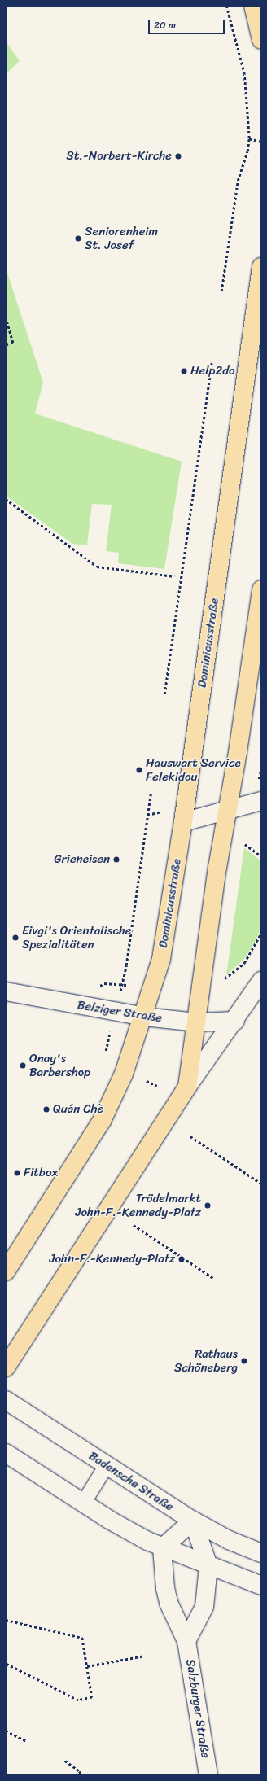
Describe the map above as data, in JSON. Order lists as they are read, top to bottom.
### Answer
{
  "streets": {
    "main road": ["Dominicusstraße"],
    "street": ["Belziger Straße", "Badensche Straße", "Salzburger Straße"]
  },
  "crossings": [
    ["Dominicusstraße", "Belziger Straße"]
  ],
  "places": [
    "St.-Norbert-Kirche",
    "Seniorenheim St. Josef",
    "Help2do",
    "Hauswart Service Felekidou",
    "Grieneisen",
    "Eivgi's Orientalische Spezialitäten",
    "Onay's Barbershop",
    "Quán Chè",
    "Fitbox",
    "Trödelmarkt John-F.-Kennedy-Platz",
    "John-F.-Kennedy-Platz",
    "Rathaus Schöneberg"
  ],
  "scale_bar": "20 m"
}
